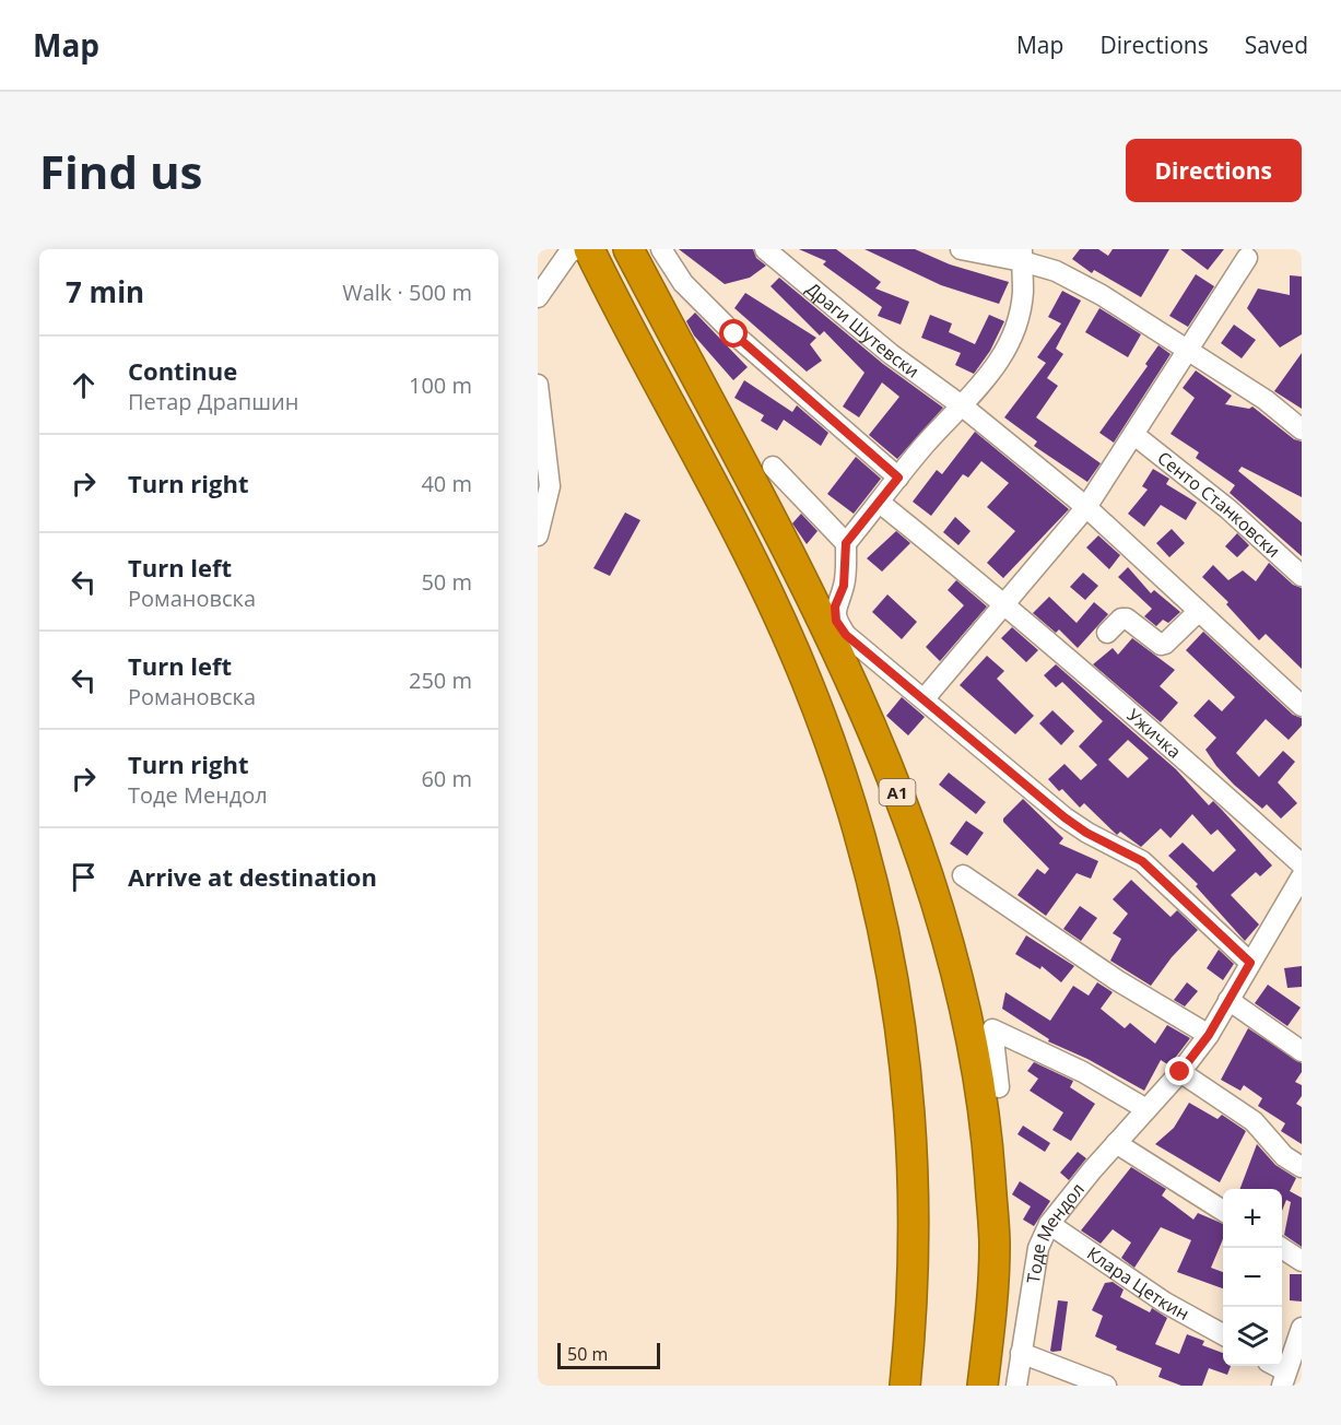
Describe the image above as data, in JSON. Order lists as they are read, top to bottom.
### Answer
{
  "streets": {
    "highway": ["A1"],
    "street": [
      "Драги Шутевски",
      "Сенто Станковски",
      "Ужичка",
      "Тоде Мендол",
      "Клара Цеткин"
    ]
  },
  "crossings": [
    ["Тоде Мендол", "Клара Цеткин"]
  ],
  "scale_bar": "50 m",
  "page": {
    "header": "Map",
    "nav": ["Map", "Directions", "Saved"],
    "buttons": "Directions",
    "title": "Find us",
    "heading": ["7 min", "Walk · 500 m"],
    "list": [
      ["Continue", "Петар Драпшин", "100 m"],
      ["Turn right", "40 m"],
      ["Turn left", "Романовска", "50 m"],
      ["Turn left", "Романовска", "250 m"],
      ["Turn right", "Тоде Мендол", "60 m"],
      "Arrive at destination"
    ],
    "map_buttons": ["+", "−"],
    "scale": "50 m"
  }
}
